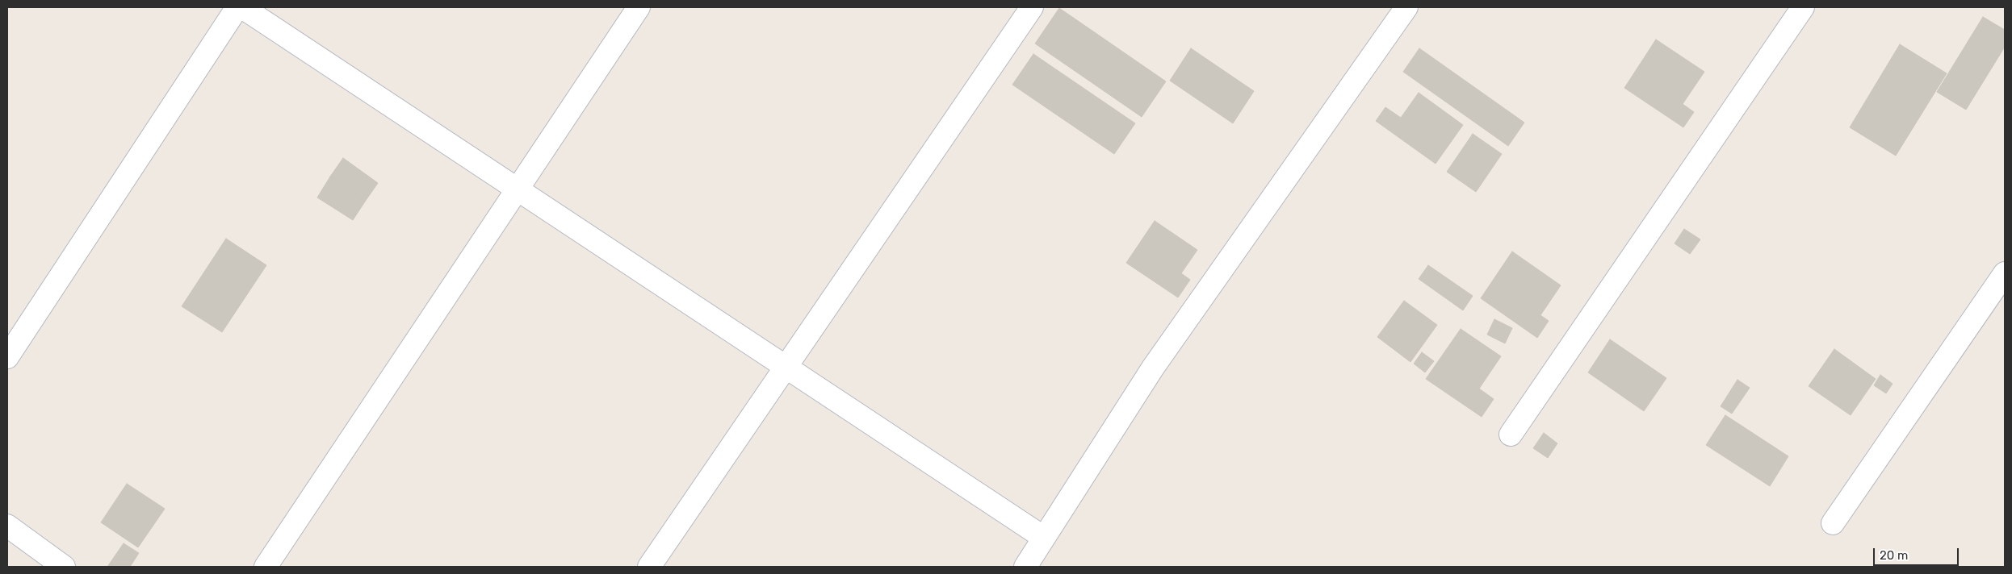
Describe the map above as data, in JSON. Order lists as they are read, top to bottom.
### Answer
{
  "scale_bar": "20 m"
}
